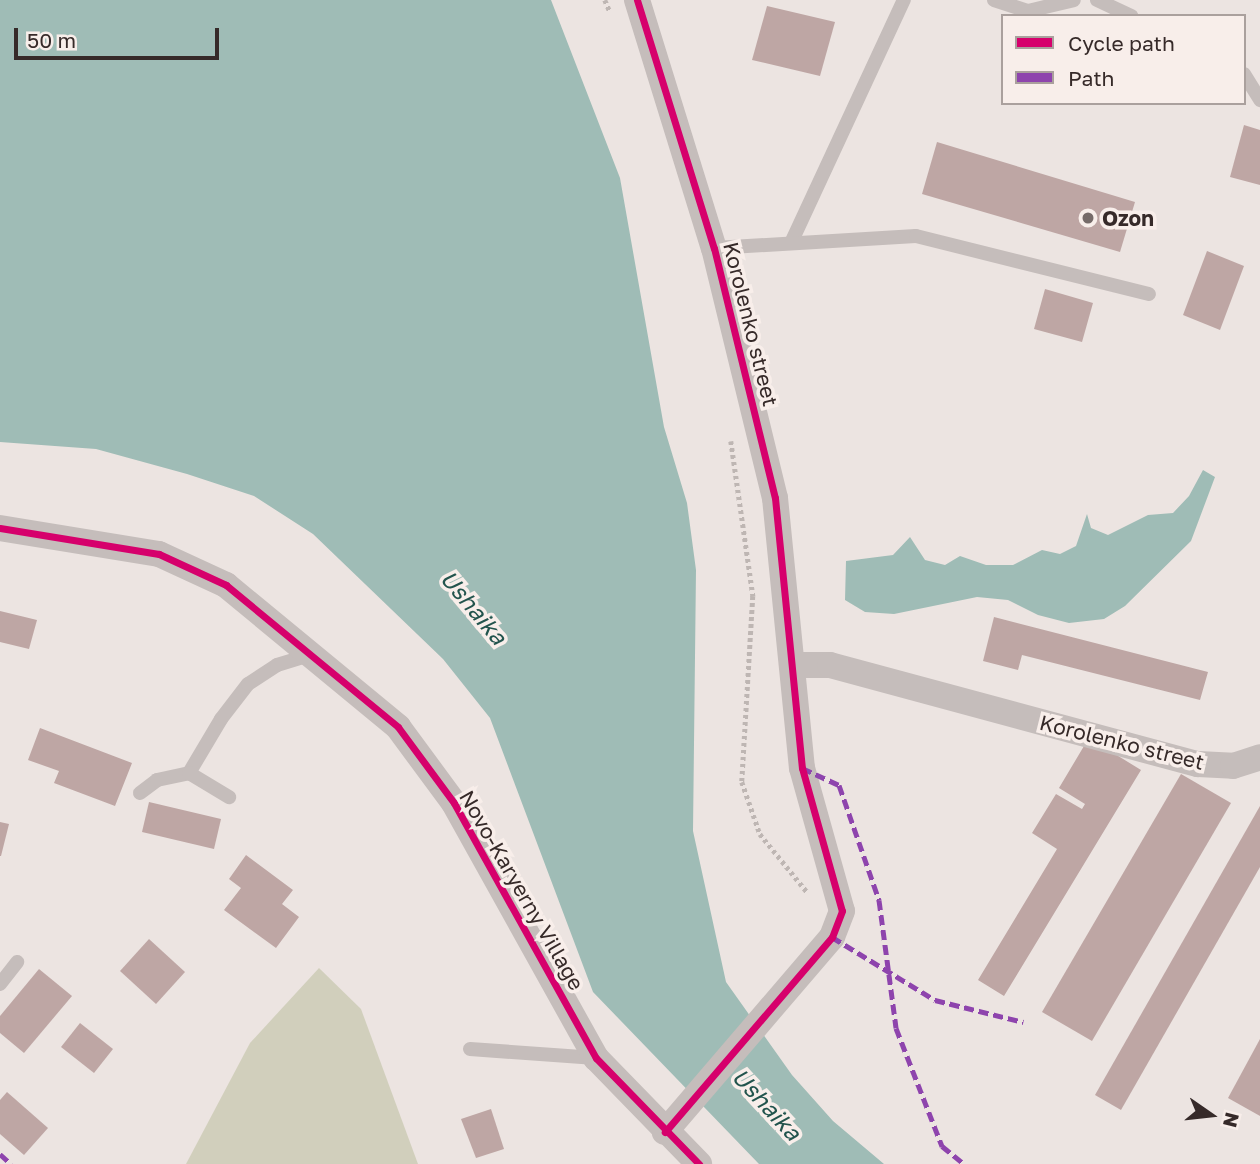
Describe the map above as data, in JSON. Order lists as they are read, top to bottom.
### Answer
{
  "streets": {
    "street": ["Korolenko street", "Novo-Karyerny Village"]
  },
  "water": ["Ushaika"],
  "places": ["Ozon"],
  "legend": ["Cycle path", "Path"],
  "scale_bar": "50 m",
  "north": "right"
}
